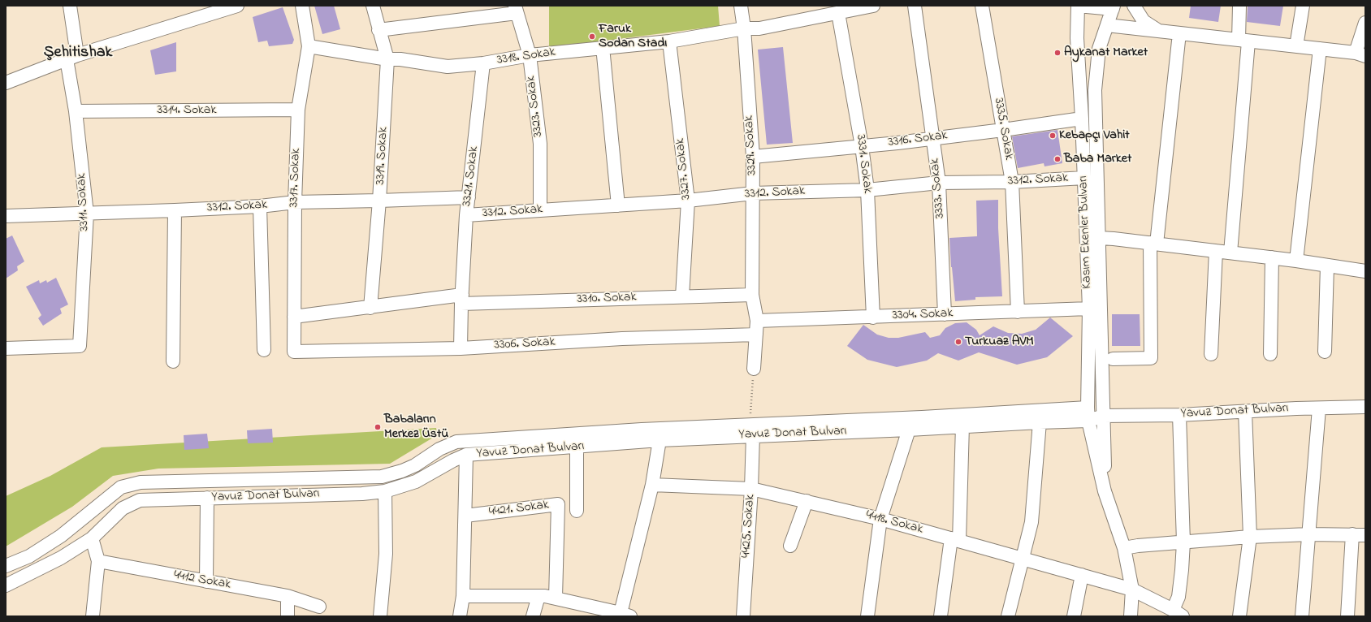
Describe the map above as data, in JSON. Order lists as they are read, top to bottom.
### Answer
{
  "streets": {
    "street": [
      "3318. Sokak",
      "3323. Sokak",
      "3314. Sokak",
      "3335. Sokak",
      "3316. Sokak",
      "3329. Sokak",
      "3319. Sokak",
      "3331. Sokak",
      "3327. Sokak",
      "3321. Sokak",
      "3317. Sokak",
      "3312. Sokak",
      "3333. Sokak",
      "3311. Sokak",
      "Kasım Ekenler Bulvarı",
      "3310. Sokak",
      "3304. Sokak",
      "3306. Sokak",
      "Yavuz Donat Bulvarı",
      "4421. Sokak",
      "4418. Sokak",
      "4425. Sokak",
      "4412 Sokak"
    ]
  },
  "crossings": [
    ["3318. Sokak", "3323. Sokak"],
    ["3318. Sokak", "3329. Sokak"],
    ["3318. Sokak", "3319. Sokak"],
    ["3318. Sokak", "3331. Sokak"],
    ["3318. Sokak", "3327. Sokak"],
    ["3318. Sokak", "3321. Sokak"],
    ["3318. Sokak", "3317. Sokak"],
    ["3323. Sokak", "3312. Sokak"],
    ["3314. Sokak", "3317. Sokak"],
    ["3314. Sokak", "3311. Sokak"],
    ["3335. Sokak", "3316. Sokak"],
    ["3335. Sokak", "3312. Sokak"],
    ["3335. Sokak", "3304. Sokak"],
    ["3316. Sokak", "3329. Sokak"],
    ["3316. Sokak", "3331. Sokak"],
    ["3316. Sokak", "3333. Sokak"],
    ["3316. Sokak", "Kasım Ekenler Bulvarı"],
    ["3329. Sokak", "3312. Sokak"],
    ["3329. Sokak", "3310. Sokak"],
    ["3329. Sokak", "3304. Sokak"],
    ["3329. Sokak", "3306. Sokak"],
    ["3319. Sokak", "3312. Sokak"],
    ["3319. Sokak", "3310. Sokak"],
    ["3331. Sokak", "3312. Sokak"],
    ["3331. Sokak", "3304. Sokak"],
    ["3327. Sokak", "3312. Sokak"],
    ["3327. Sokak", "3310. Sokak"],
    ["3321. Sokak", "3312. Sokak"],
    ["3321. Sokak", "3310. Sokak"],
    ["3321. Sokak", "3306. Sokak"],
    ["3317. Sokak", "3312. Sokak"],
    ["3317. Sokak", "3310. Sokak"],
    ["3317. Sokak", "3306. Sokak"],
    ["3312. Sokak", "3333. Sokak"],
    ["3312. Sokak", "3311. Sokak"],
    ["3312. Sokak", "Kasım Ekenler Bulvarı"],
    ["3333. Sokak", "3304. Sokak"],
    ["Kasım Ekenler Bulvarı", "3304. Sokak"],
    ["Kasım Ekenler Bulvarı", "Yavuz Donat Bulvarı"],
    ["Yavuz Donat Bulvarı", "4425. Sokak"],
    ["4418. Sokak", "4425. Sokak"]
  ],
  "districts": ["Şehitishak"],
  "places": [
    "Faruk Sodan Stadı",
    "Aykanat Market",
    "Kebapçı Vahit",
    "Baba Market",
    "Turkuaz AVM",
    "Babaların Merkez Üstü"
  ]
}
